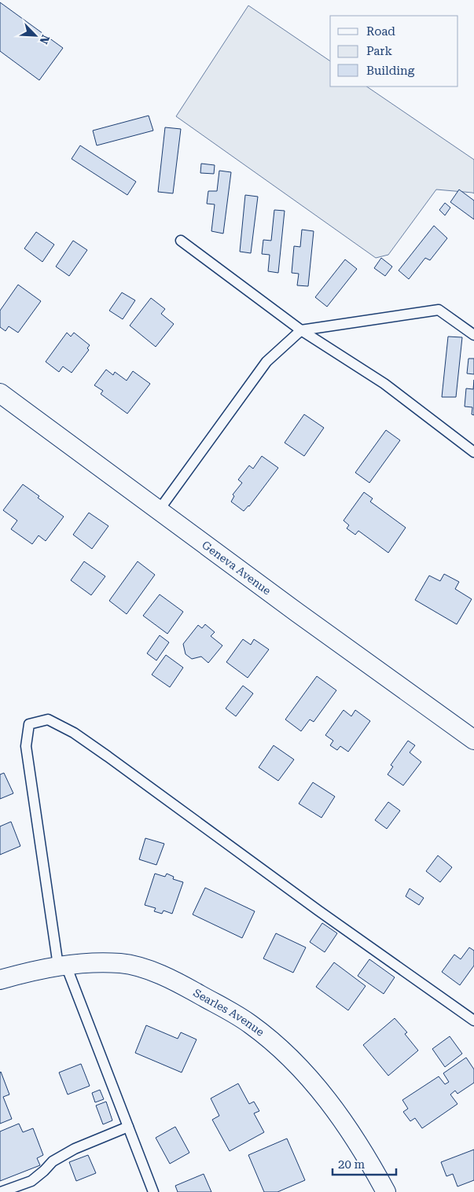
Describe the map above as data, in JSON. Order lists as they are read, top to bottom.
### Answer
{
  "streets": {
    "street": ["Geneva Avenue", "Searles Avenue"]
  },
  "legend": ["Road", "Park", "Building"],
  "scale_bar": "20 m",
  "north": "bottom right"
}
